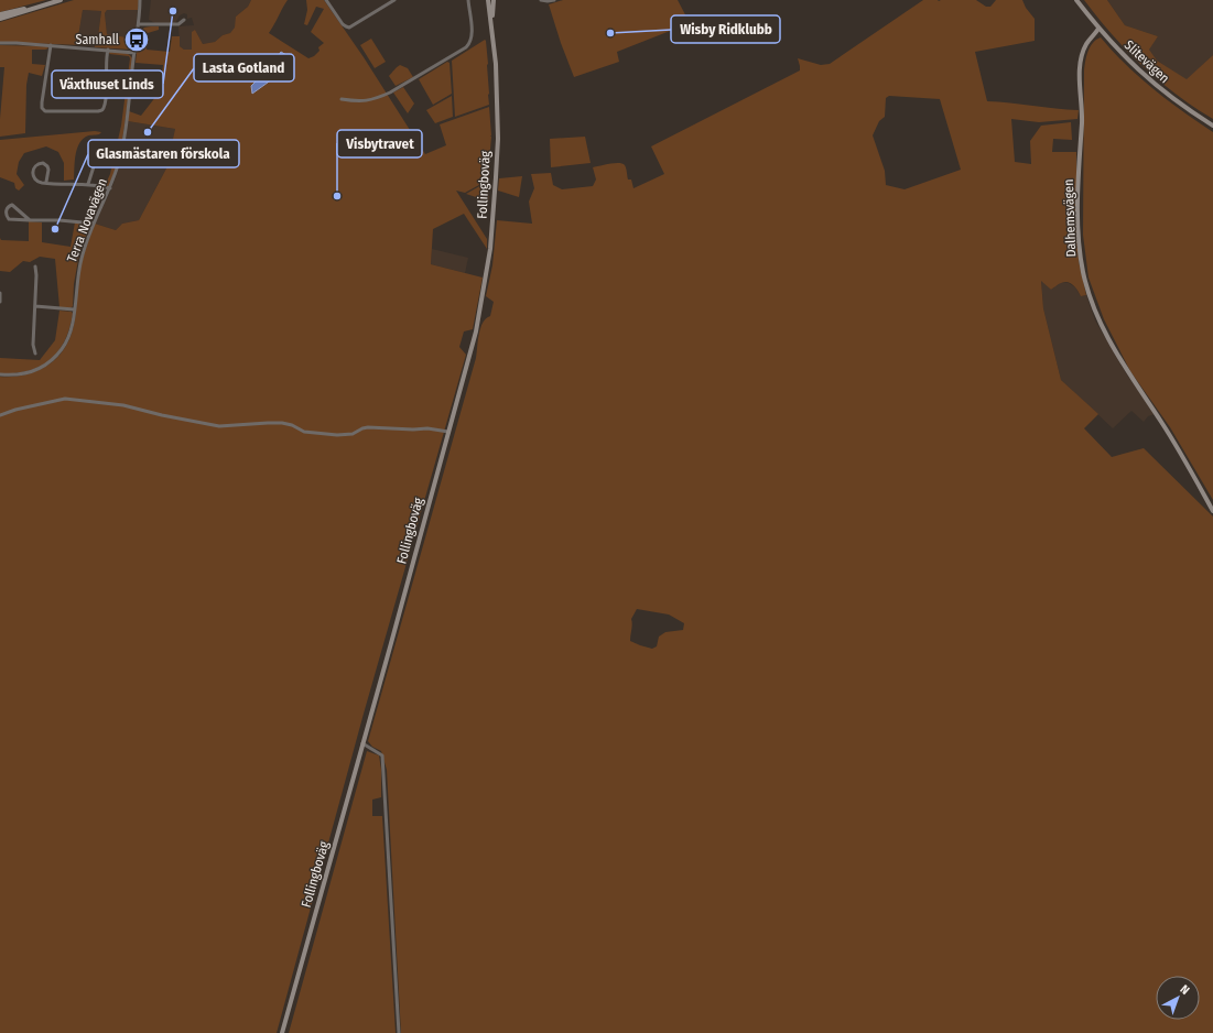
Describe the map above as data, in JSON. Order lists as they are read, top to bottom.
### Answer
{
  "streets": {
    "main road": ["Slitevägen", "Follingboväg", "Dalhemsvägen"],
    "street": ["Terra Novavägen"]
  },
  "crossings": [
    ["Slitevägen", "Dalhemsvägen"]
  ],
  "places": {
    "other": [
      "Växthuset Linds",
      "Wisby Ridklubb",
      "Lasta Gotland",
      "Visbytravet",
      "Glasmästaren förskola"
    ],
    "bus stop": ["Samhall"]
  },
  "north": "top right"
}
